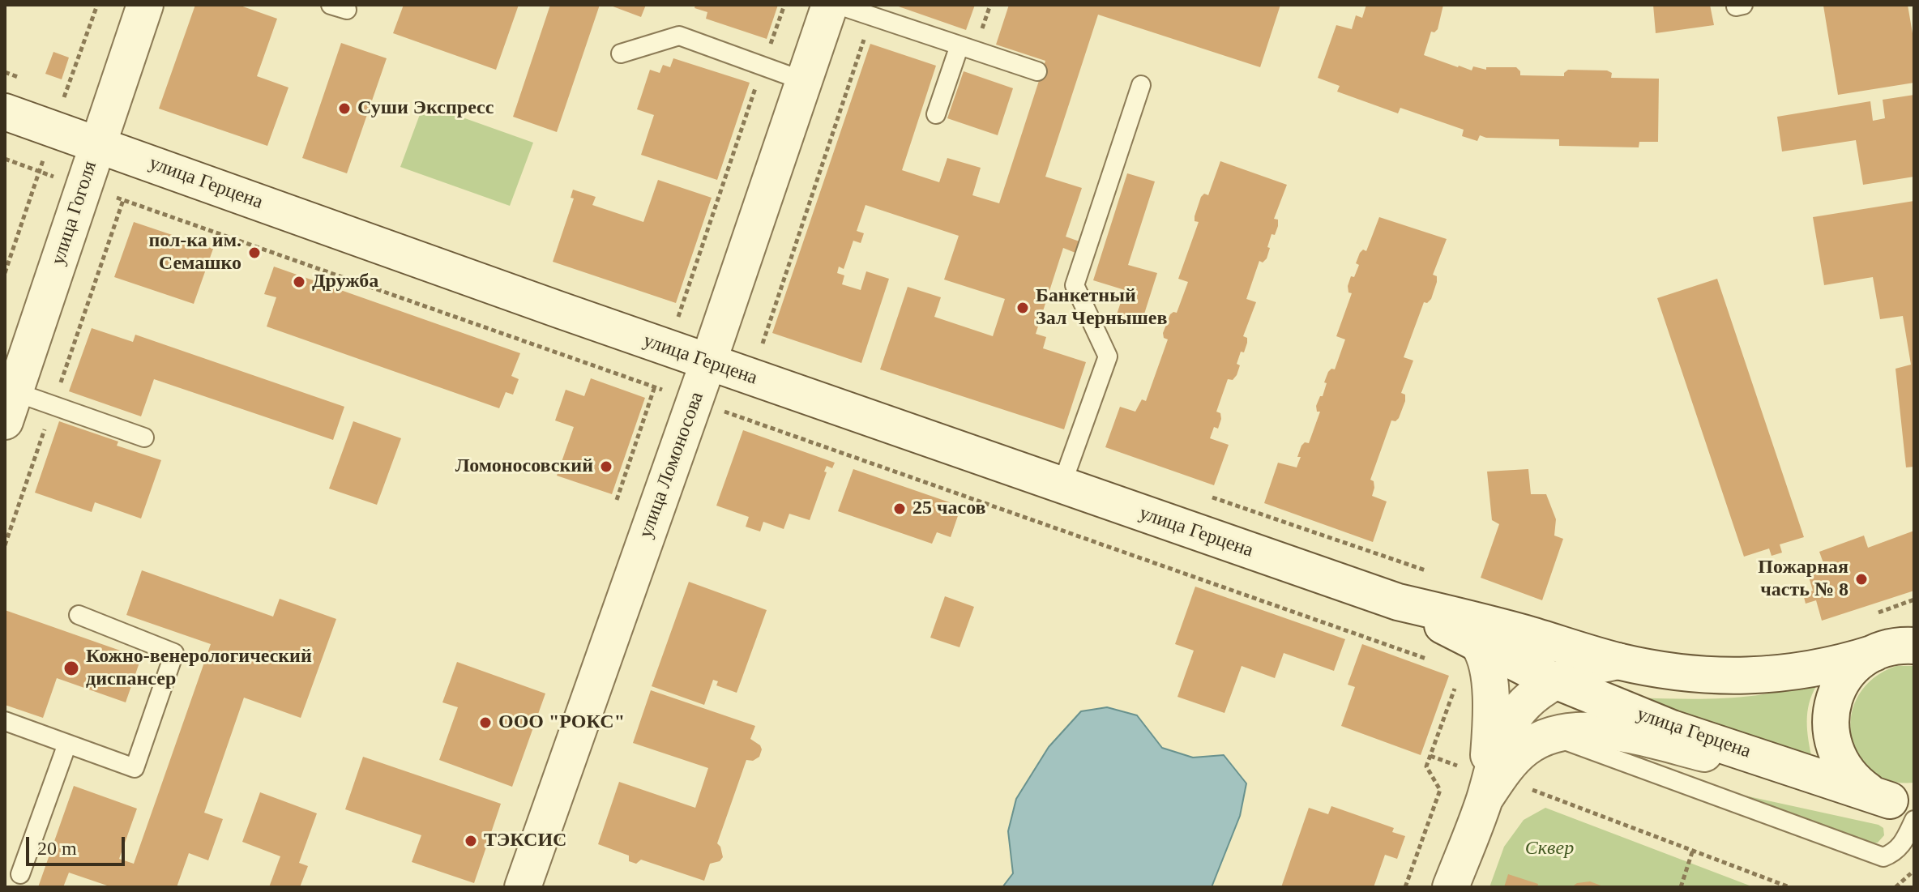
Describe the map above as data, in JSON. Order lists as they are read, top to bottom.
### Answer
{
  "streets": {
    "main road": ["улица Герцена", "улица Гоголя", "улица Ломоносова"]
  },
  "crossings": [
    ["улица Герцена", "улица Гоголя"],
    ["улица Герцена", "улица Ломоносова"]
  ],
  "parks": ["Сквер"],
  "places": [
    "Суши Экспресс",
    "пол-ка им. Семашко",
    "Дружба",
    "Банкетный Зал Чернышев",
    "Ломоносовский",
    "25 часов",
    "Пожарная часть № 8",
    "Кожно-венерологический диспансер",
    "ООО \"РОКС\"",
    "ТЭКСИС"
  ],
  "scale_bar": "20 m"
}
